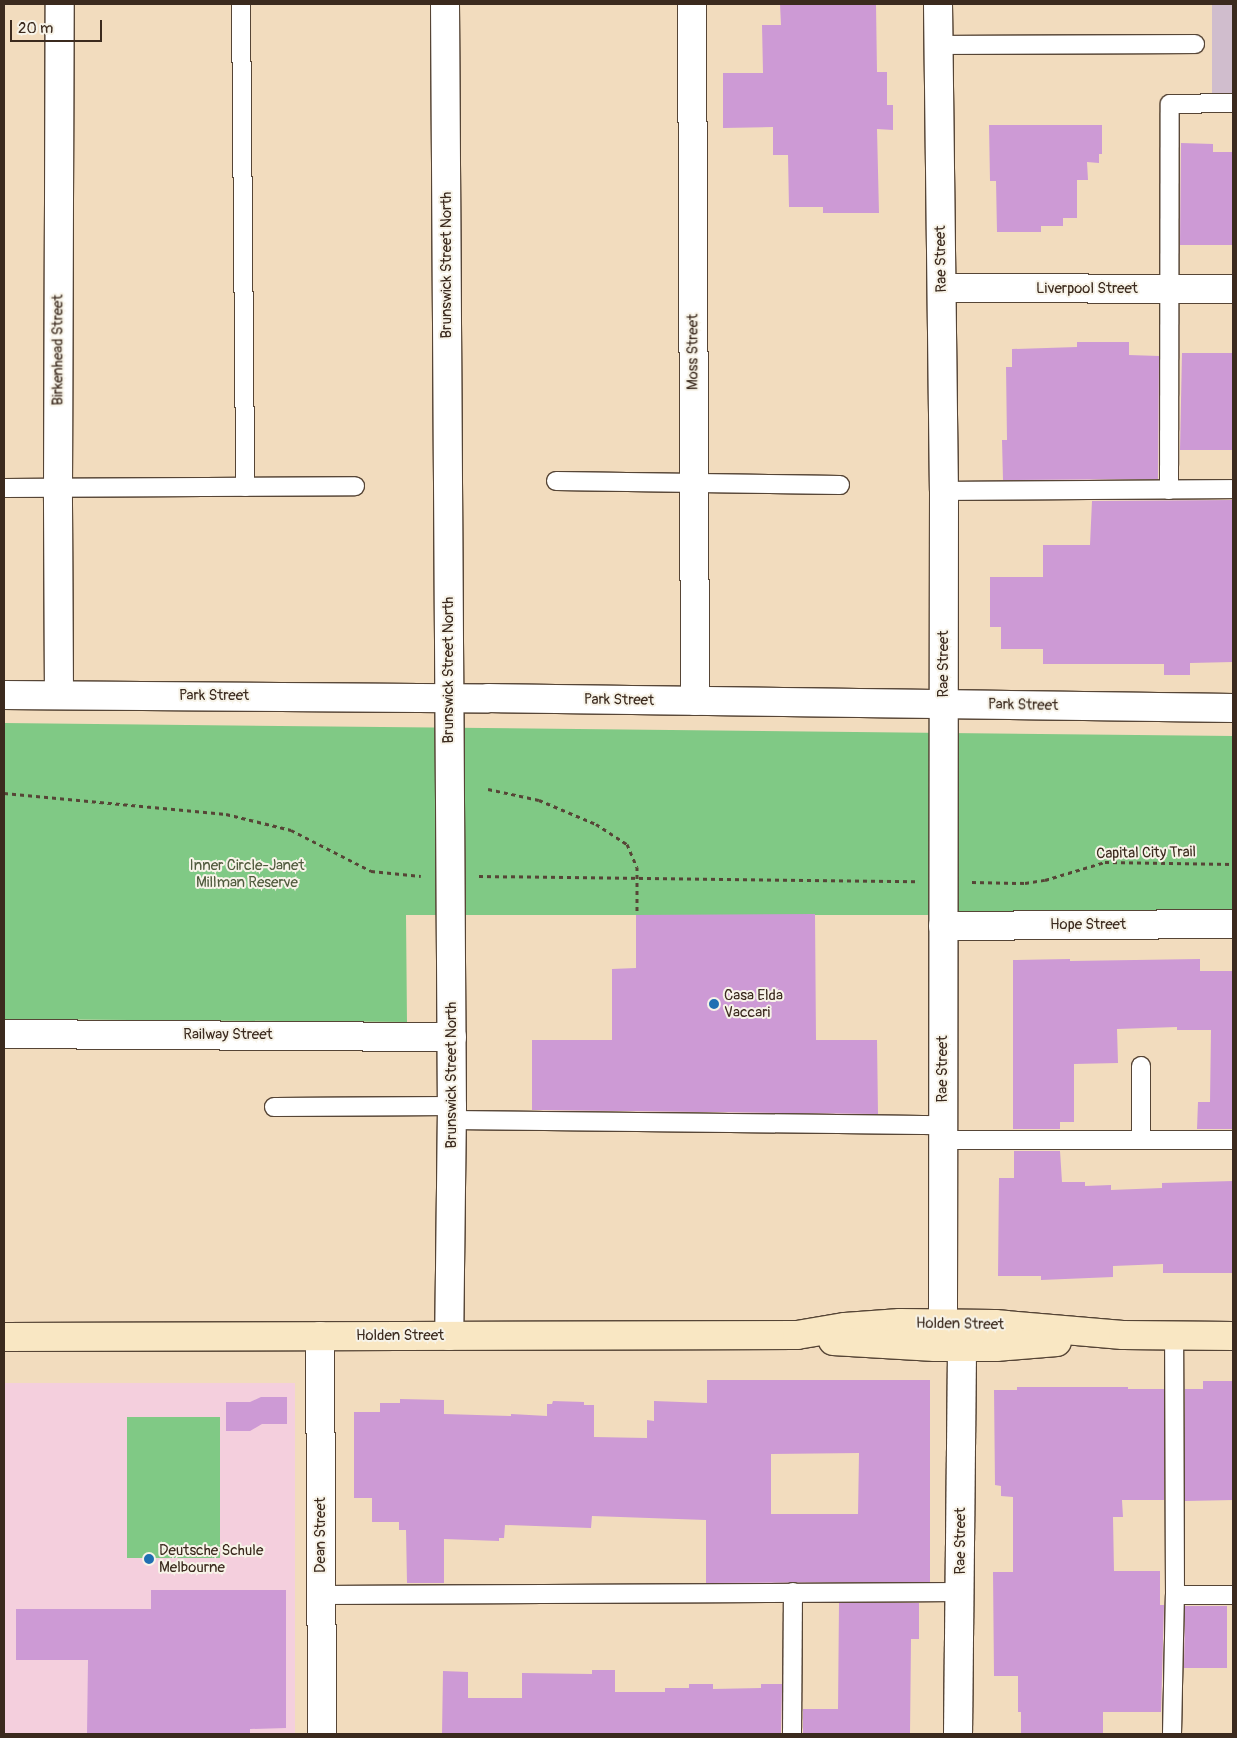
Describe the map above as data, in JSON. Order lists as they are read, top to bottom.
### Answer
{
  "streets": {
    "main road": ["Holden Street"],
    "street": [
      "Rae Street",
      "Brunswick Street North",
      "Liverpool Street",
      "Birkenhead Street",
      "Moss Street",
      "Park Street",
      "Hope Street",
      "Railway Street",
      "Dean Street"
    ],
    "path": ["Capital City Trail"]
  },
  "crossings": [
    ["Rae Street", "Liverpool Street"],
    ["Rae Street", "Park Street"],
    ["Rae Street", "Capital City Trail"],
    ["Rae Street", "Hope Street"],
    ["Rae Street", "Holden Street"],
    ["Brunswick Street North", "Park Street"],
    ["Brunswick Street North", "Railway Street"],
    ["Brunswick Street North", "Holden Street"],
    ["Birkenhead Street", "Park Street"],
    ["Moss Street", "Park Street"],
    ["Holden Street", "Dean Street"]
  ],
  "parks": ["Inner Circle-Janet Millman Reserve"],
  "places": ["Casa Elda Vaccari", "Deutsche Schule Melbourne"],
  "scale_bar": "20 m"
}
